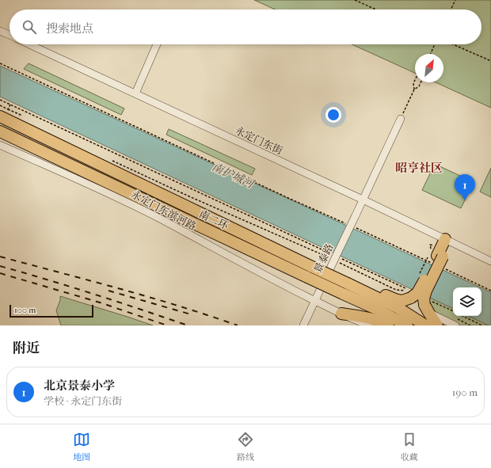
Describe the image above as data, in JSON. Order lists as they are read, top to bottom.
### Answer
{
  "streets": {
    "highway": ["南二环"],
    "street": ["永定门东街", "永定门东滨河路", "景泰路"]
  },
  "crossings": [
    ["永定门东街", "景泰路"],
    ["永定门东滨河路", "景泰路"]
  ],
  "districts": ["昭亨社区"],
  "water": ["南护城河"],
  "scale_bar": "100 m",
  "north": "top right",
  "page": {
    "search": "搜索地点",
    "pins": "1",
    "scale": "100 m",
    "heading": "附近",
    "list": [
      {
        "mark": "1",
        "name": "北京景泰小学",
        "note": "学校 · 永定门东街",
        "value": "190 m"
      }
    ],
    "nav": ["地图", "路线", "收藏"]
  }
}
